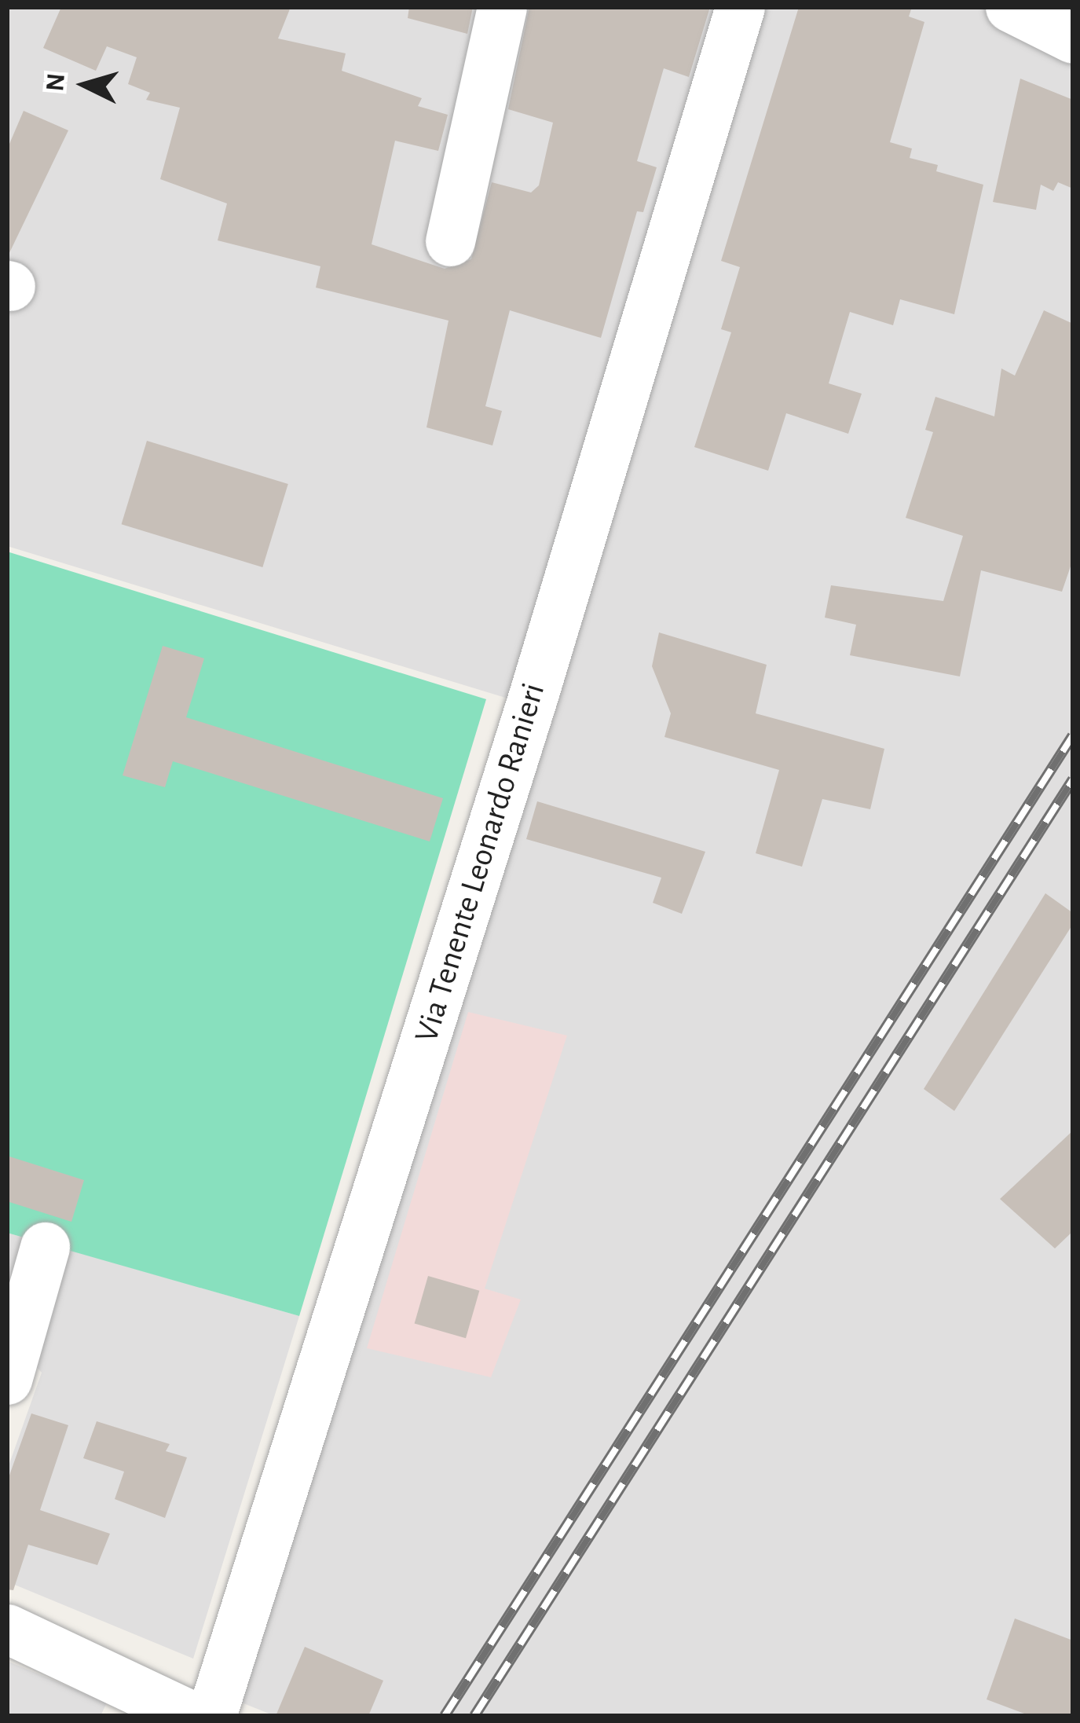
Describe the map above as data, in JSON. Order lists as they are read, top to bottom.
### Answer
{
  "streets": {
    "street": ["Via Tenente Leonardo Ranieri"]
  },
  "north": "left"
}
